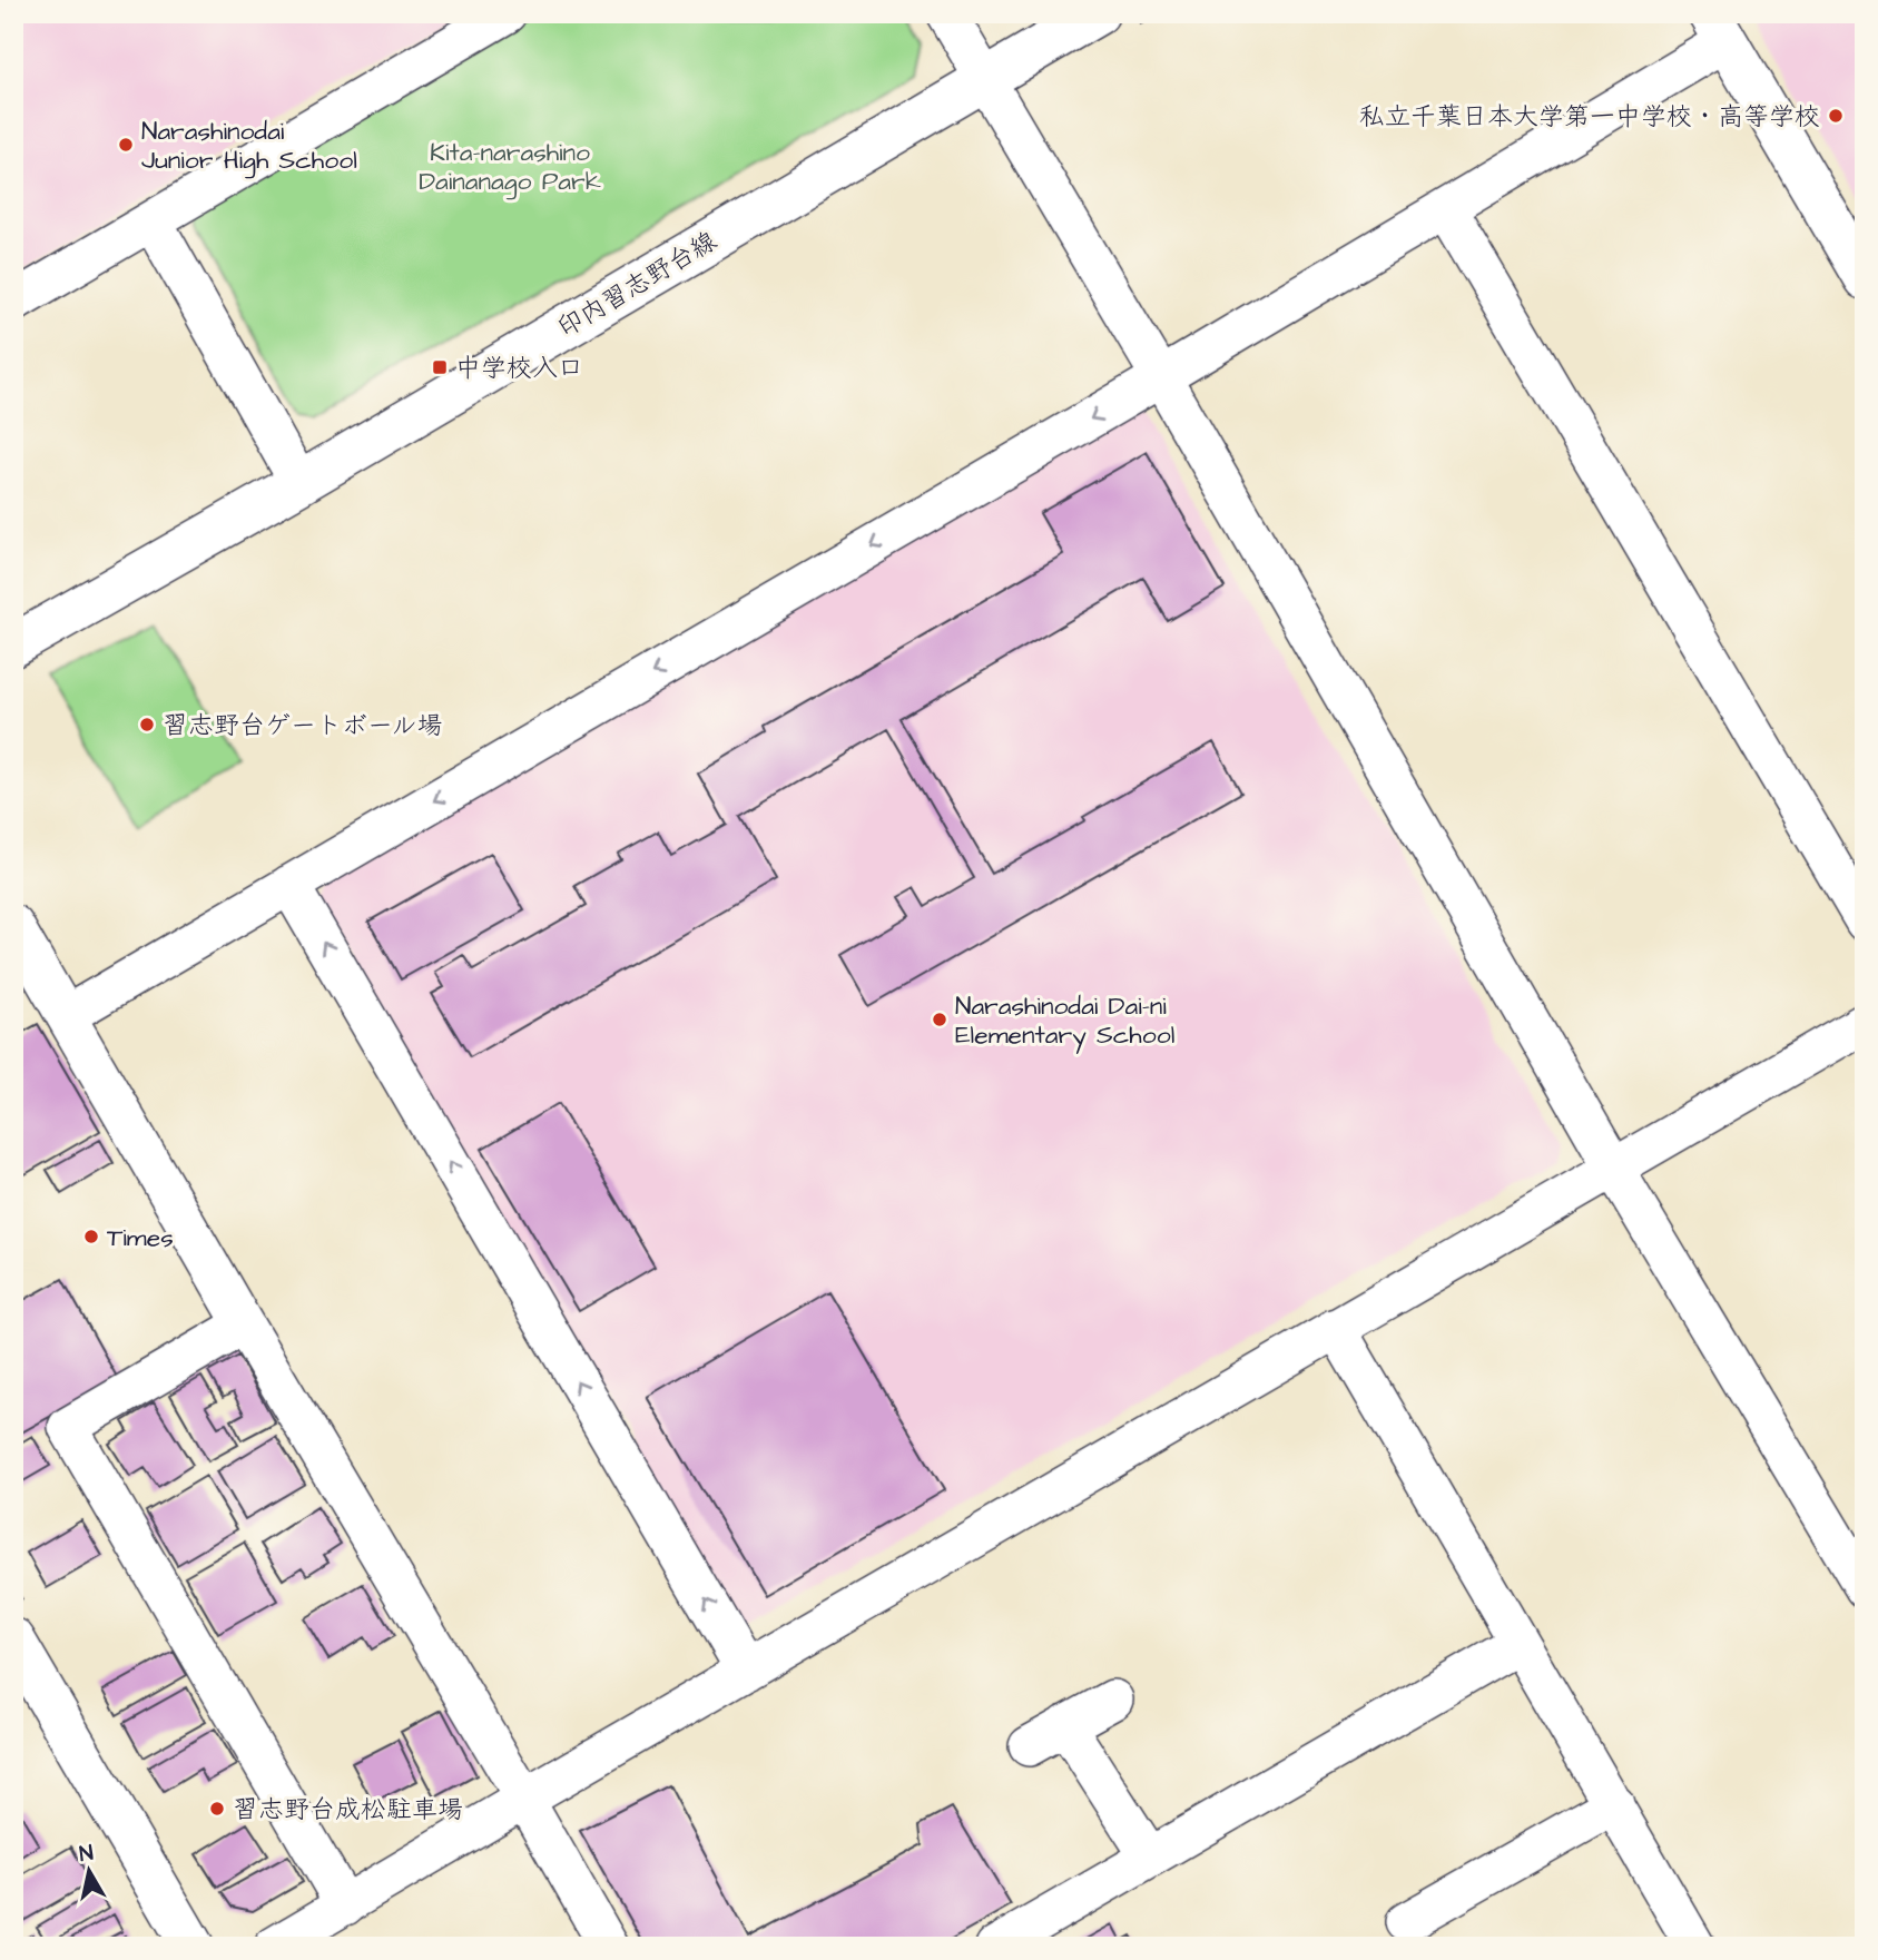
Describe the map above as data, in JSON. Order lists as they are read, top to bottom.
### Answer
{
  "streets": {
    "street": ["印内習志野台線"]
  },
  "parks": ["Kita-narashino Dainanago Park"],
  "places": {
    "other": [
      "私立千葉日本大学第一中学校・高等学校",
      "Narashinodai Junior High School",
      "習志野台ゲートボール場",
      "Narashinodai Dai-ni Elementary School",
      "Times",
      "習志野台成松駐車場"
    ],
    "transit": ["中学校入口"]
  },
  "north": "top"
}
